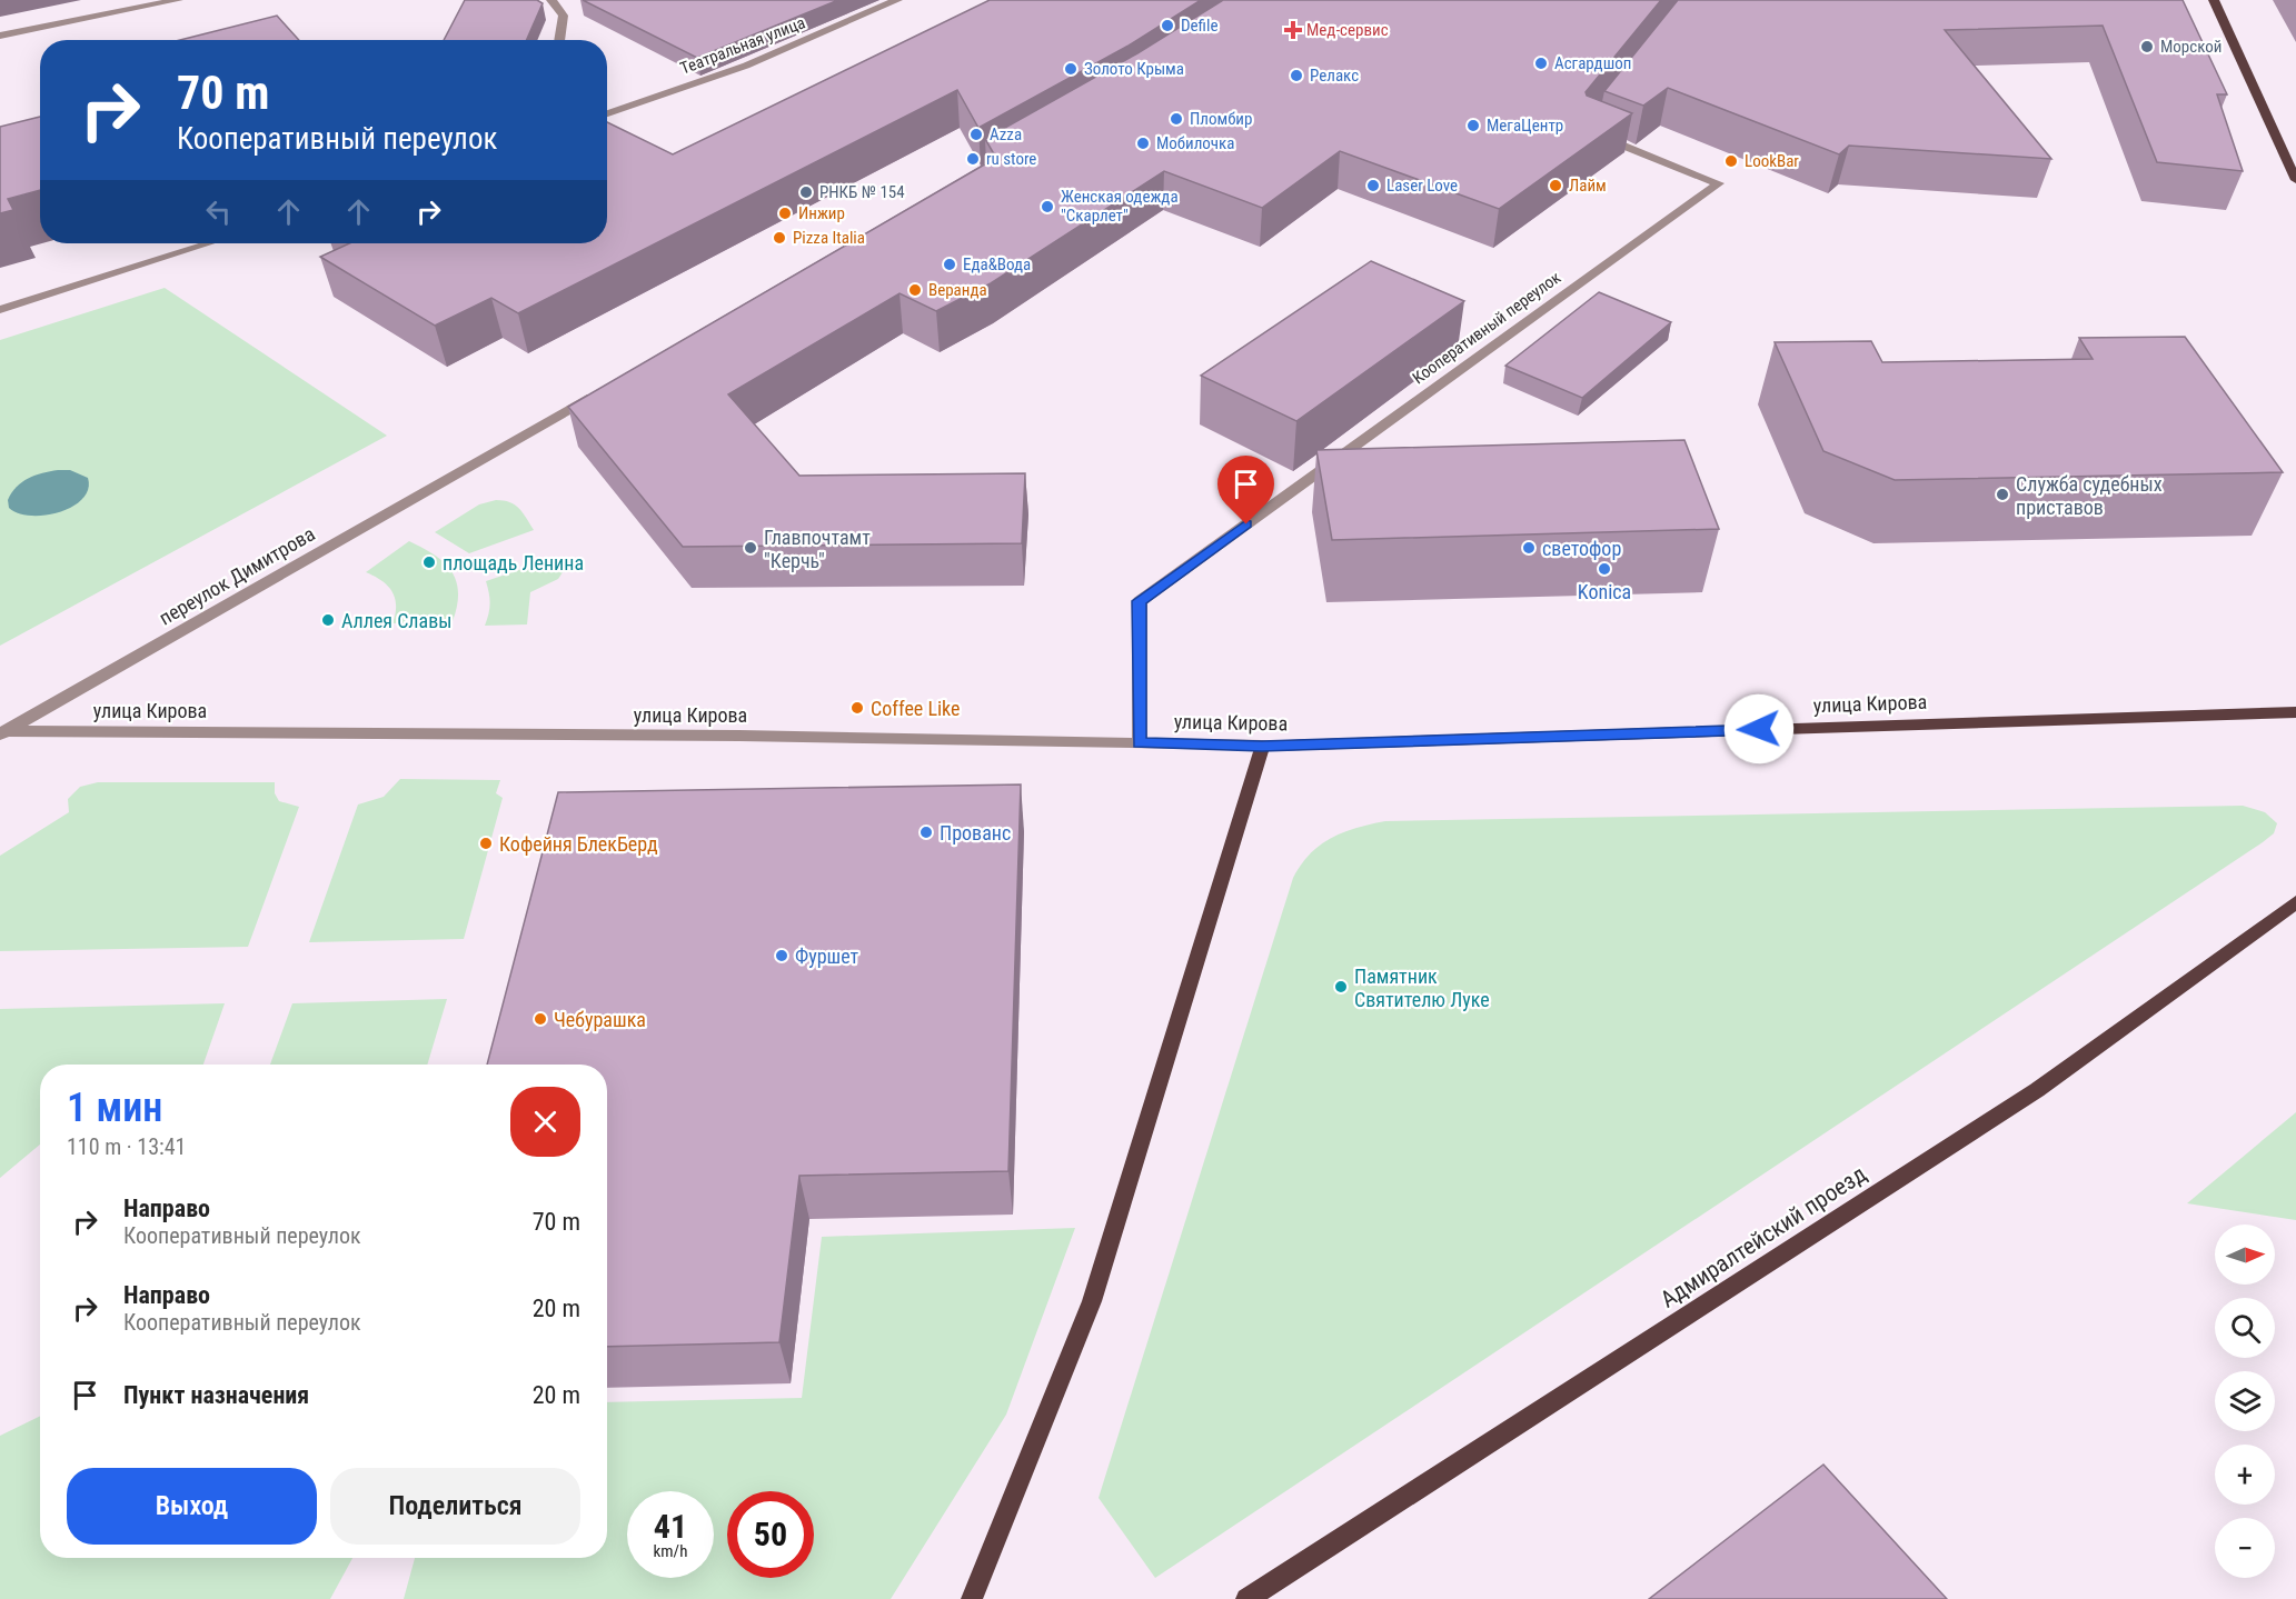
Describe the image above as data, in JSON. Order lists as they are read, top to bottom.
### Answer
{
  "streets": {
    "main road": ["улица Кирова", "Адмиралтейский проезд"],
    "street": ["Театральная улица", "Кооперативный переулок", "переулок Димитрова"]
  },
  "crossings": [
    ["Кооперативный переулок", "улица Кирова"],
    ["переулок Димитрова", "улица Кирова"]
  ],
  "places": {
    "other": [
      "Defile",
      "Морской",
      "Асгардшоп",
      "Золото Крыма",
      "Релакс",
      "Пломбир",
      "МегаЦентр",
      "Azza",
      "Мобилочка",
      "ru store",
      "LookBar",
      "Laser Love",
      "Лайм",
      "РНКБ № 154",
      "Женская одежда \"Скарлет\"",
      "Инжир",
      "Pizza Italia",
      "Еда&Вода",
      "Веранда",
      "Служба судебных приставов",
      "Главпочтамт \"Керчь\"",
      "светофор",
      "площадь Ленина",
      "Konica",
      "Аллея Славы",
      "Coffee Like",
      "Прованс",
      "Кофейня БлекБерд",
      "Фуршет",
      "Памятник Святителю Луке",
      "Чебурашка"
    ],
    "health": ["Мед-сервис"]
  },
  "north": "right",
  "page": {
    "turn": ["70 m", "Кооперативный переулок"],
    "heading": ["1 мин", "110 m · 13:41"],
    "list": [
      {
        "name": "Направо",
        "note": "Кооперативный переулок",
        "value": "70 m"
      },
      {
        "name": "Направо",
        "note": "Кооперативный переулок",
        "value": "20 m"
      },
      {
        "name": "Пункт назначения",
        "value": "20 m"
      }
    ],
    "map_buttons": ["+", "−"],
    "buttons": ["Выход", "Поделиться"],
    "speed": "41 km/h",
    "limit": "50"
  }
}
